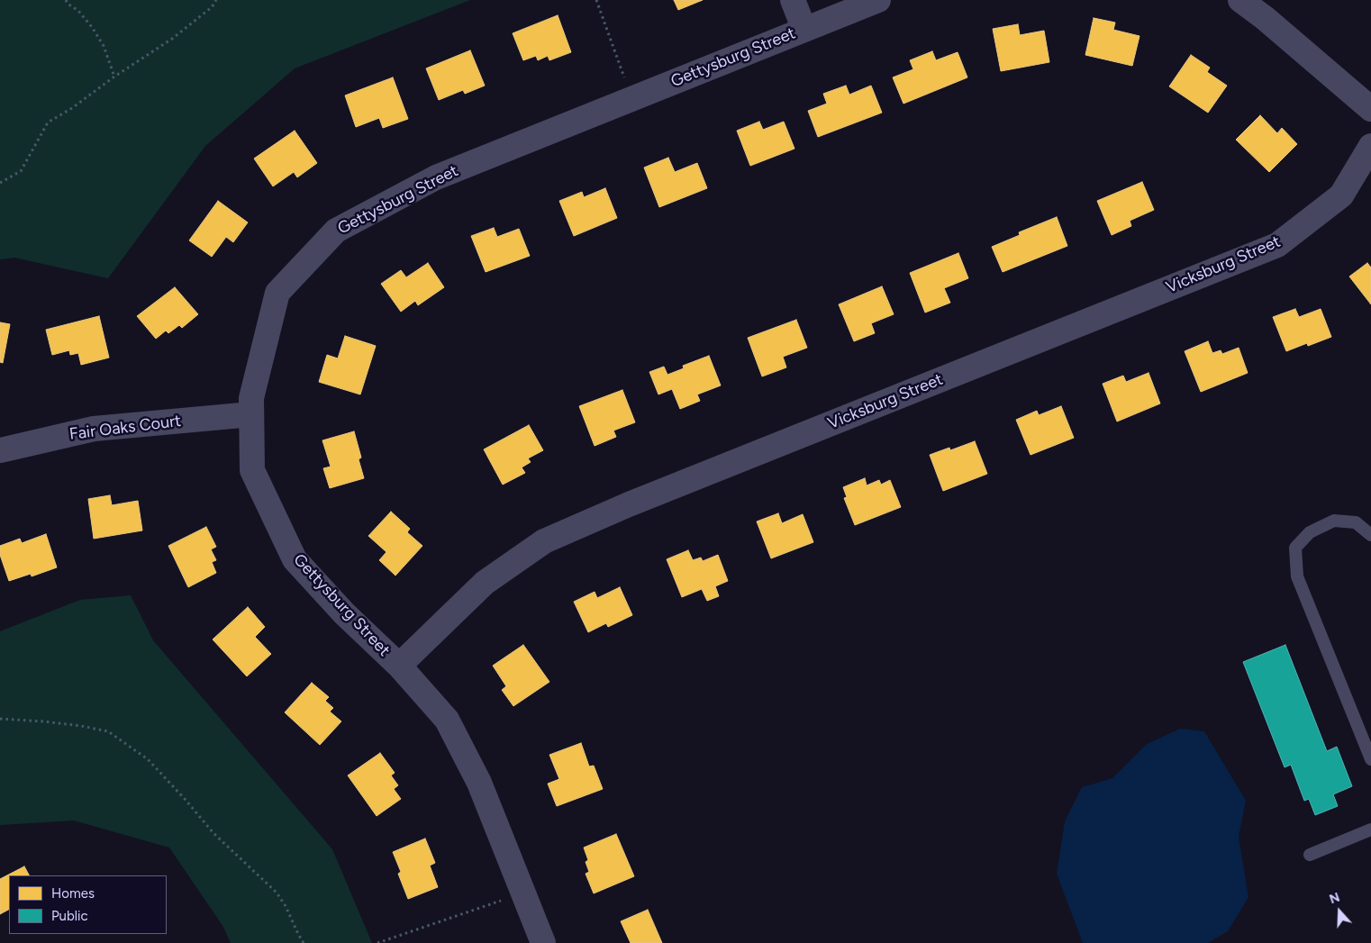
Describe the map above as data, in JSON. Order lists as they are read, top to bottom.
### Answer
{
  "streets": {
    "street": ["Gettysburg Street", "Vicksburg Street", "Fair Oaks Court"]
  },
  "crossings": [
    ["Gettysburg Street", "Vicksburg Street"],
    ["Gettysburg Street", "Fair Oaks Court"]
  ],
  "legend": ["Homes", "Public"],
  "north": "top"
}
